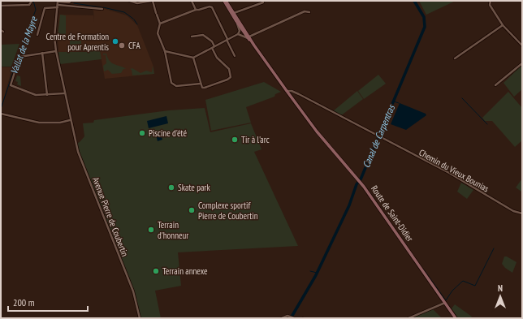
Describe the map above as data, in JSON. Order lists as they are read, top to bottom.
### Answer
{
  "streets": {
    "main road": ["Route de Saint-Didier"],
    "street": ["Chemin du Vieux Bounias", "Avenue Pierre de Coubertin"]
  },
  "crossings": [
    ["Chemin du Vieux Bounias", "Route de Saint-Didier"]
  ],
  "water": ["Vallat de la Mayre", "Canal de Carpentras"],
  "places": [
    "Centre de Formation pour Aprentis",
    "CFA",
    "Piscine d'été",
    "Tir à l'arc",
    "Skate park",
    "Complexe sportif Pierre de Coubertin",
    "Terrain d'honneur",
    "Terrain annexe"
  ],
  "scale_bar": "200 m",
  "north": "top"
}
